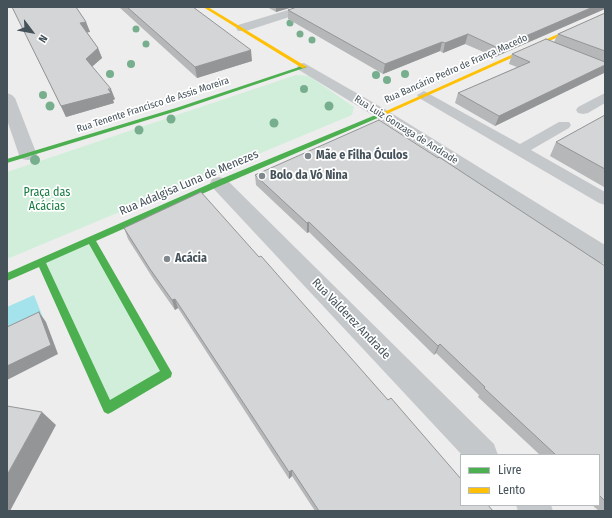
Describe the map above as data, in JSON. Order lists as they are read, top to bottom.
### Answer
{
  "streets": {
    "street": [
      "Rua Bancário Pedro de França Macedo",
      "Rua Tenente Francisco de Assis Moreira",
      "Rua Luiz Gonzaga de Andrade",
      "Rua Adalgisa Luna de Menezes",
      "Rua Valderez Andrade"
    ]
  },
  "crossings": [
    ["Rua Bancário Pedro de França Macedo", "Rua Luiz Gonzaga de Andrade"],
    ["Rua Bancário Pedro de França Macedo", "Rua Adalgisa Luna de Menezes"],
    ["Rua Tenente Francisco de Assis Moreira", "Rua Luiz Gonzaga de Andrade"],
    ["Rua Luiz Gonzaga de Andrade", "Rua Adalgisa Luna de Menezes"],
    ["Rua Adalgisa Luna de Menezes", "Rua Valderez Andrade"]
  ],
  "parks": ["Praça das Acácias"],
  "places": ["Mãe e Filha Óculos", "Bolo da Vó Nina", "Acácia"],
  "legend": ["Livre", "Lento"],
  "north": "bottom right"
}
